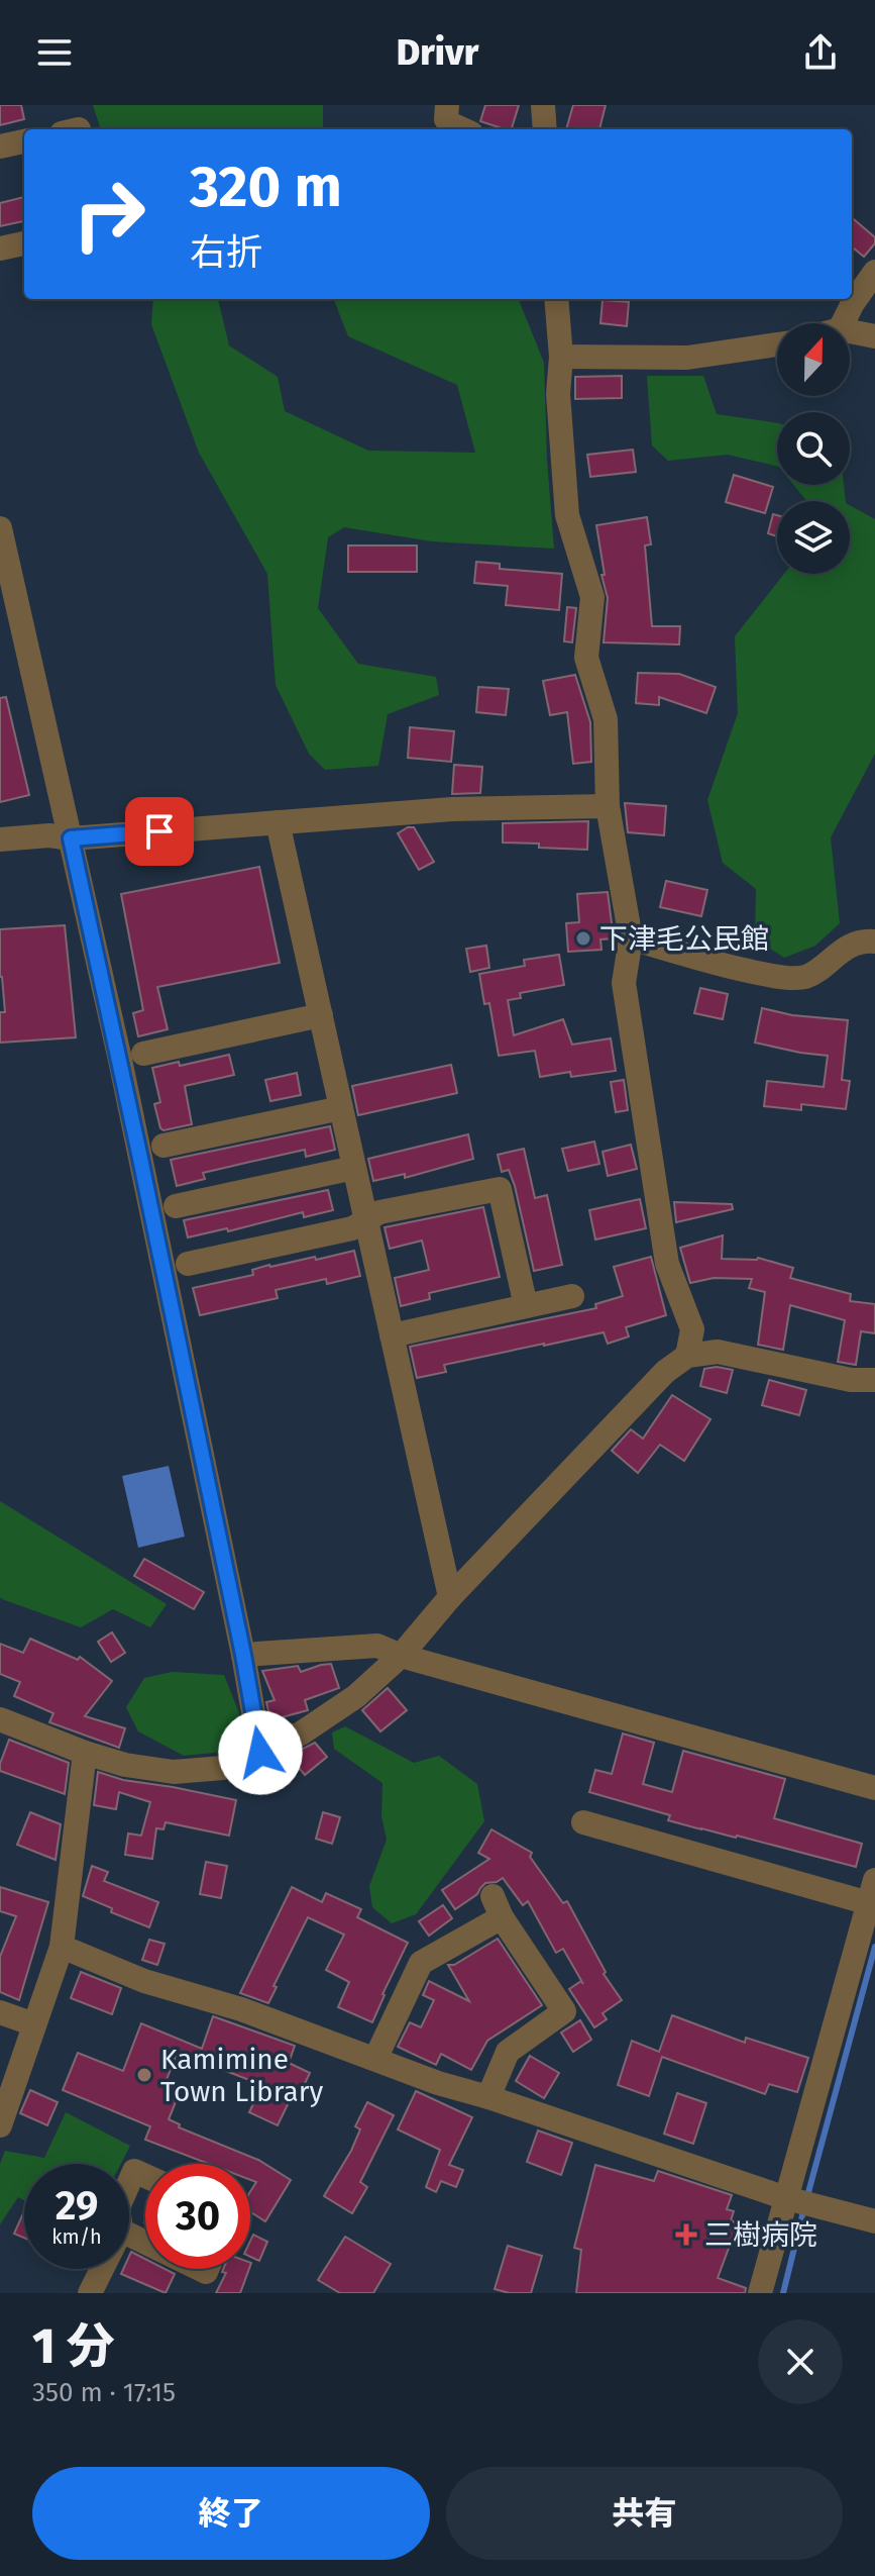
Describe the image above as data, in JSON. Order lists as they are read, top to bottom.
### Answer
{
  "places": {
    "other": ["下津毛公民館", "Kamimine Town Library"],
    "health": ["三樹病院"]
  },
  "north": "top",
  "page": {
    "header": "Drivr",
    "turn": ["320 m", "右折"],
    "speed": "29 km/h",
    "limit": "30",
    "heading": ["1 分", "350 m · 17:15"],
    "buttons": ["終了", "共有"]
  }
}
